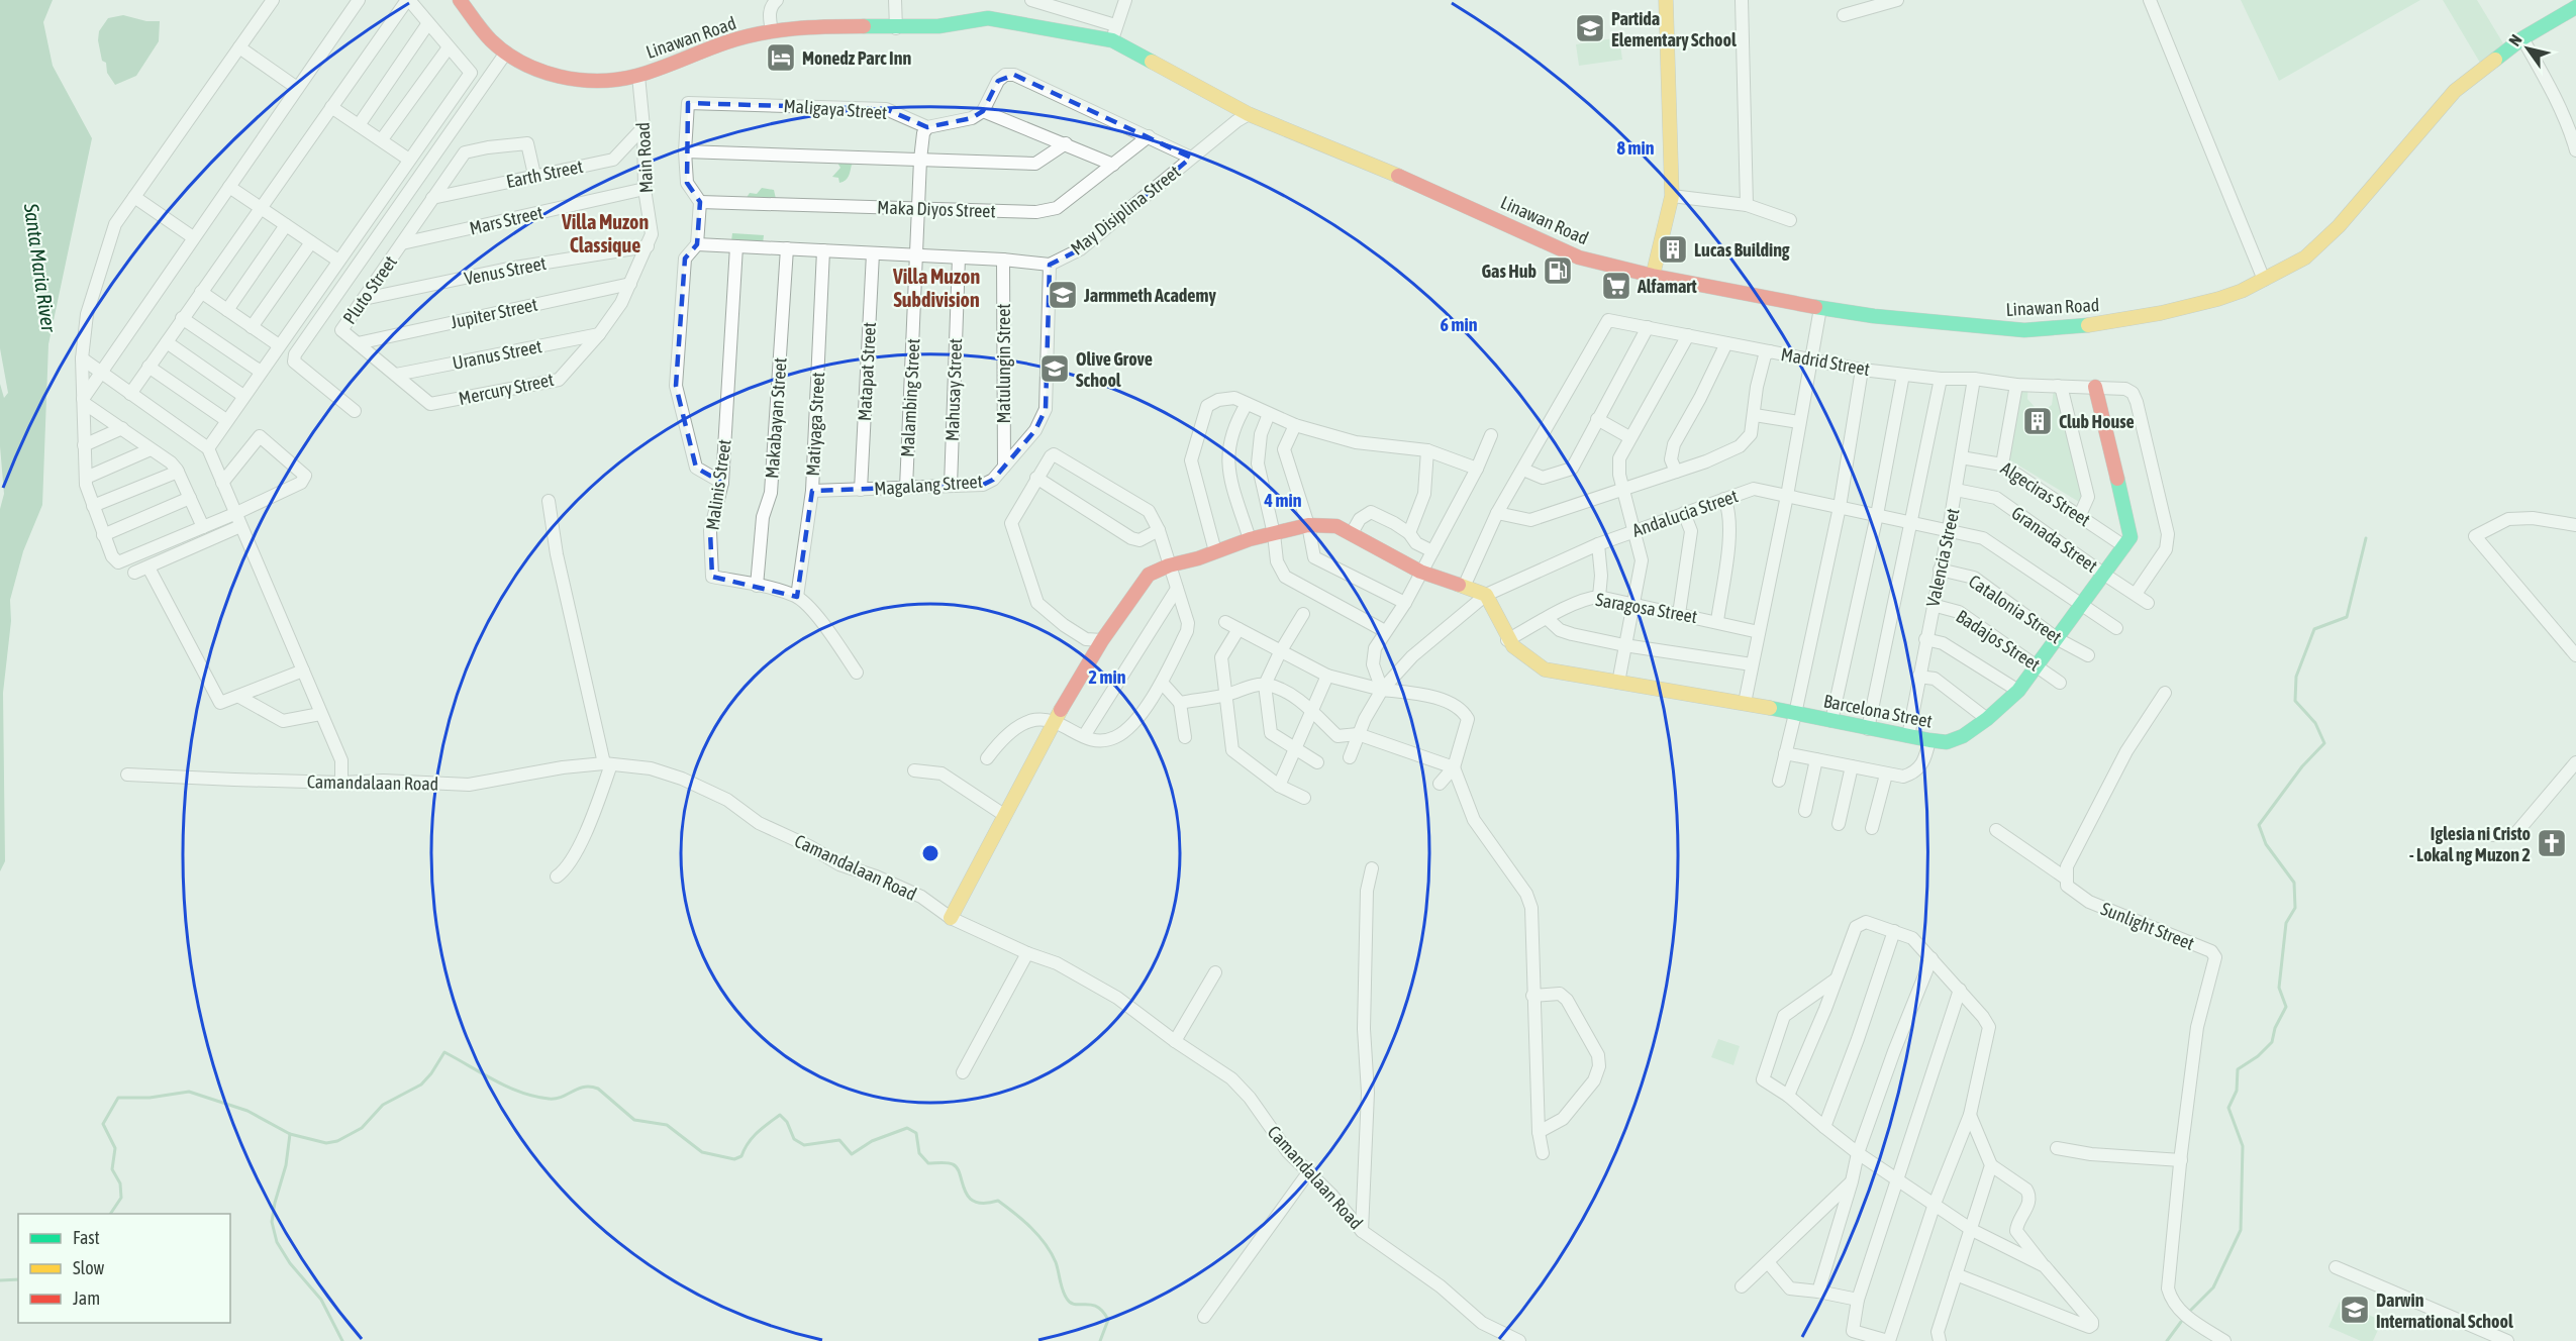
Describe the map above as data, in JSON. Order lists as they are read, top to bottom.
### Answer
{
  "streets": {
    "street": [
      "Linawan Road",
      "Maligaya Street",
      "Main Road",
      "Earth Street",
      "Maka Diyos Street",
      "May Disiplina Street",
      "Mars Street",
      "Venus Street",
      "Pluto Street",
      "Jupiter Street",
      "Uranus Street",
      "Madrid Street",
      "Matulungin Street",
      "Matapat Street",
      "Mercury Street",
      "Mahusay Street",
      "Malambing Street",
      "Makabayan Street",
      "Matiyaga Street",
      "Malinis Street",
      "Magalang Street",
      "Algeciras Street",
      "Andalucia Street",
      "Granada Street",
      "Valencia Street",
      "Saragosa Street",
      "Catalonia Street",
      "Badajos Street",
      "Barcelona Street",
      "Camandalaan Road",
      "Sunlight Street"
    ]
  },
  "crossings": [
    ["Linawan Road", "Main Road"],
    ["Linawan Road", "May Disiplina Street"],
    ["Maligaya Street", "Malambing Street"],
    ["Main Road", "Earth Street"],
    ["Main Road", "Mars Street"],
    ["Main Road", "Venus Street"],
    ["Main Road", "Jupiter Street"],
    ["Main Road", "Uranus Street"],
    ["Main Road", "Mercury Street"],
    ["Earth Street", "Pluto Street"],
    ["Maka Diyos Street", "Malambing Street"],
    ["May Disiplina Street", "Matulungin Street"],
    ["May Disiplina Street", "Matapat Street"],
    ["May Disiplina Street", "Mahusay Street"],
    ["May Disiplina Street", "Malambing Street"],
    ["May Disiplina Street", "Makabayan Street"],
    ["May Disiplina Street", "Matiyaga Street"],
    ["May Disiplina Street", "Malinis Street"],
    ["May Disiplina Street", "Magalang Street"],
    ["Mars Street", "Pluto Street"],
    ["Venus Street", "Pluto Street"],
    ["Pluto Street", "Jupiter Street"],
    ["Pluto Street", "Uranus Street"],
    ["Pluto Street", "Mercury Street"],
    ["Uranus Street", "Mercury Street"],
    ["Madrid Street", "Granada Street"],
    ["Madrid Street", "Valencia Street"],
    ["Matulungin Street", "Magalang Street"],
    ["Matapat Street", "Magalang Street"],
    ["Mahusay Street", "Magalang Street"],
    ["Malambing Street", "Magalang Street"],
    ["Makabayan Street", "Malinis Street"],
    ["Matiyaga Street", "Malinis Street"],
    ["Matiyaga Street", "Magalang Street"],
    ["Algeciras Street", "Valencia Street"],
    ["Algeciras Street", "Barcelona Street"],
    ["Andalucia Street", "Valencia Street"],
    ["Andalucia Street", "Barcelona Street"],
    ["Granada Street", "Valencia Street"],
    ["Granada Street", "Barcelona Street"],
    ["Valencia Street", "Catalonia Street"],
    ["Valencia Street", "Badajos Street"],
    ["Valencia Street", "Barcelona Street"],
    ["Saragosa Street", "Barcelona Street"],
    ["Catalonia Street", "Barcelona Street"],
    ["Badajos Street", "Barcelona Street"]
  ],
  "districts": ["Villa Muzon Classique", "Villa Muzon Subdivision"],
  "water": ["Santa Maria River"],
  "places": {
    "school or university": [
      "Partida Elementary School",
      "Jarmmeth Academy",
      "Olive Grove School",
      "Darwin International School"
    ],
    "hotel": ["Monedz Parc Inn"],
    "building": ["Lucas Building", "Club House"],
    "fuel station": ["Gas Hub"],
    "supermarket": ["Alfamart"],
    "church": ["Iglesia ni Cristo - Lokal ng Muzon 2"]
  },
  "legend": ["Fast", "Slow", "Jam"],
  "north": "top left",
  "rings": [
    "8 min",
    "6 min",
    "4 min",
    "2 min"
  ]
}
